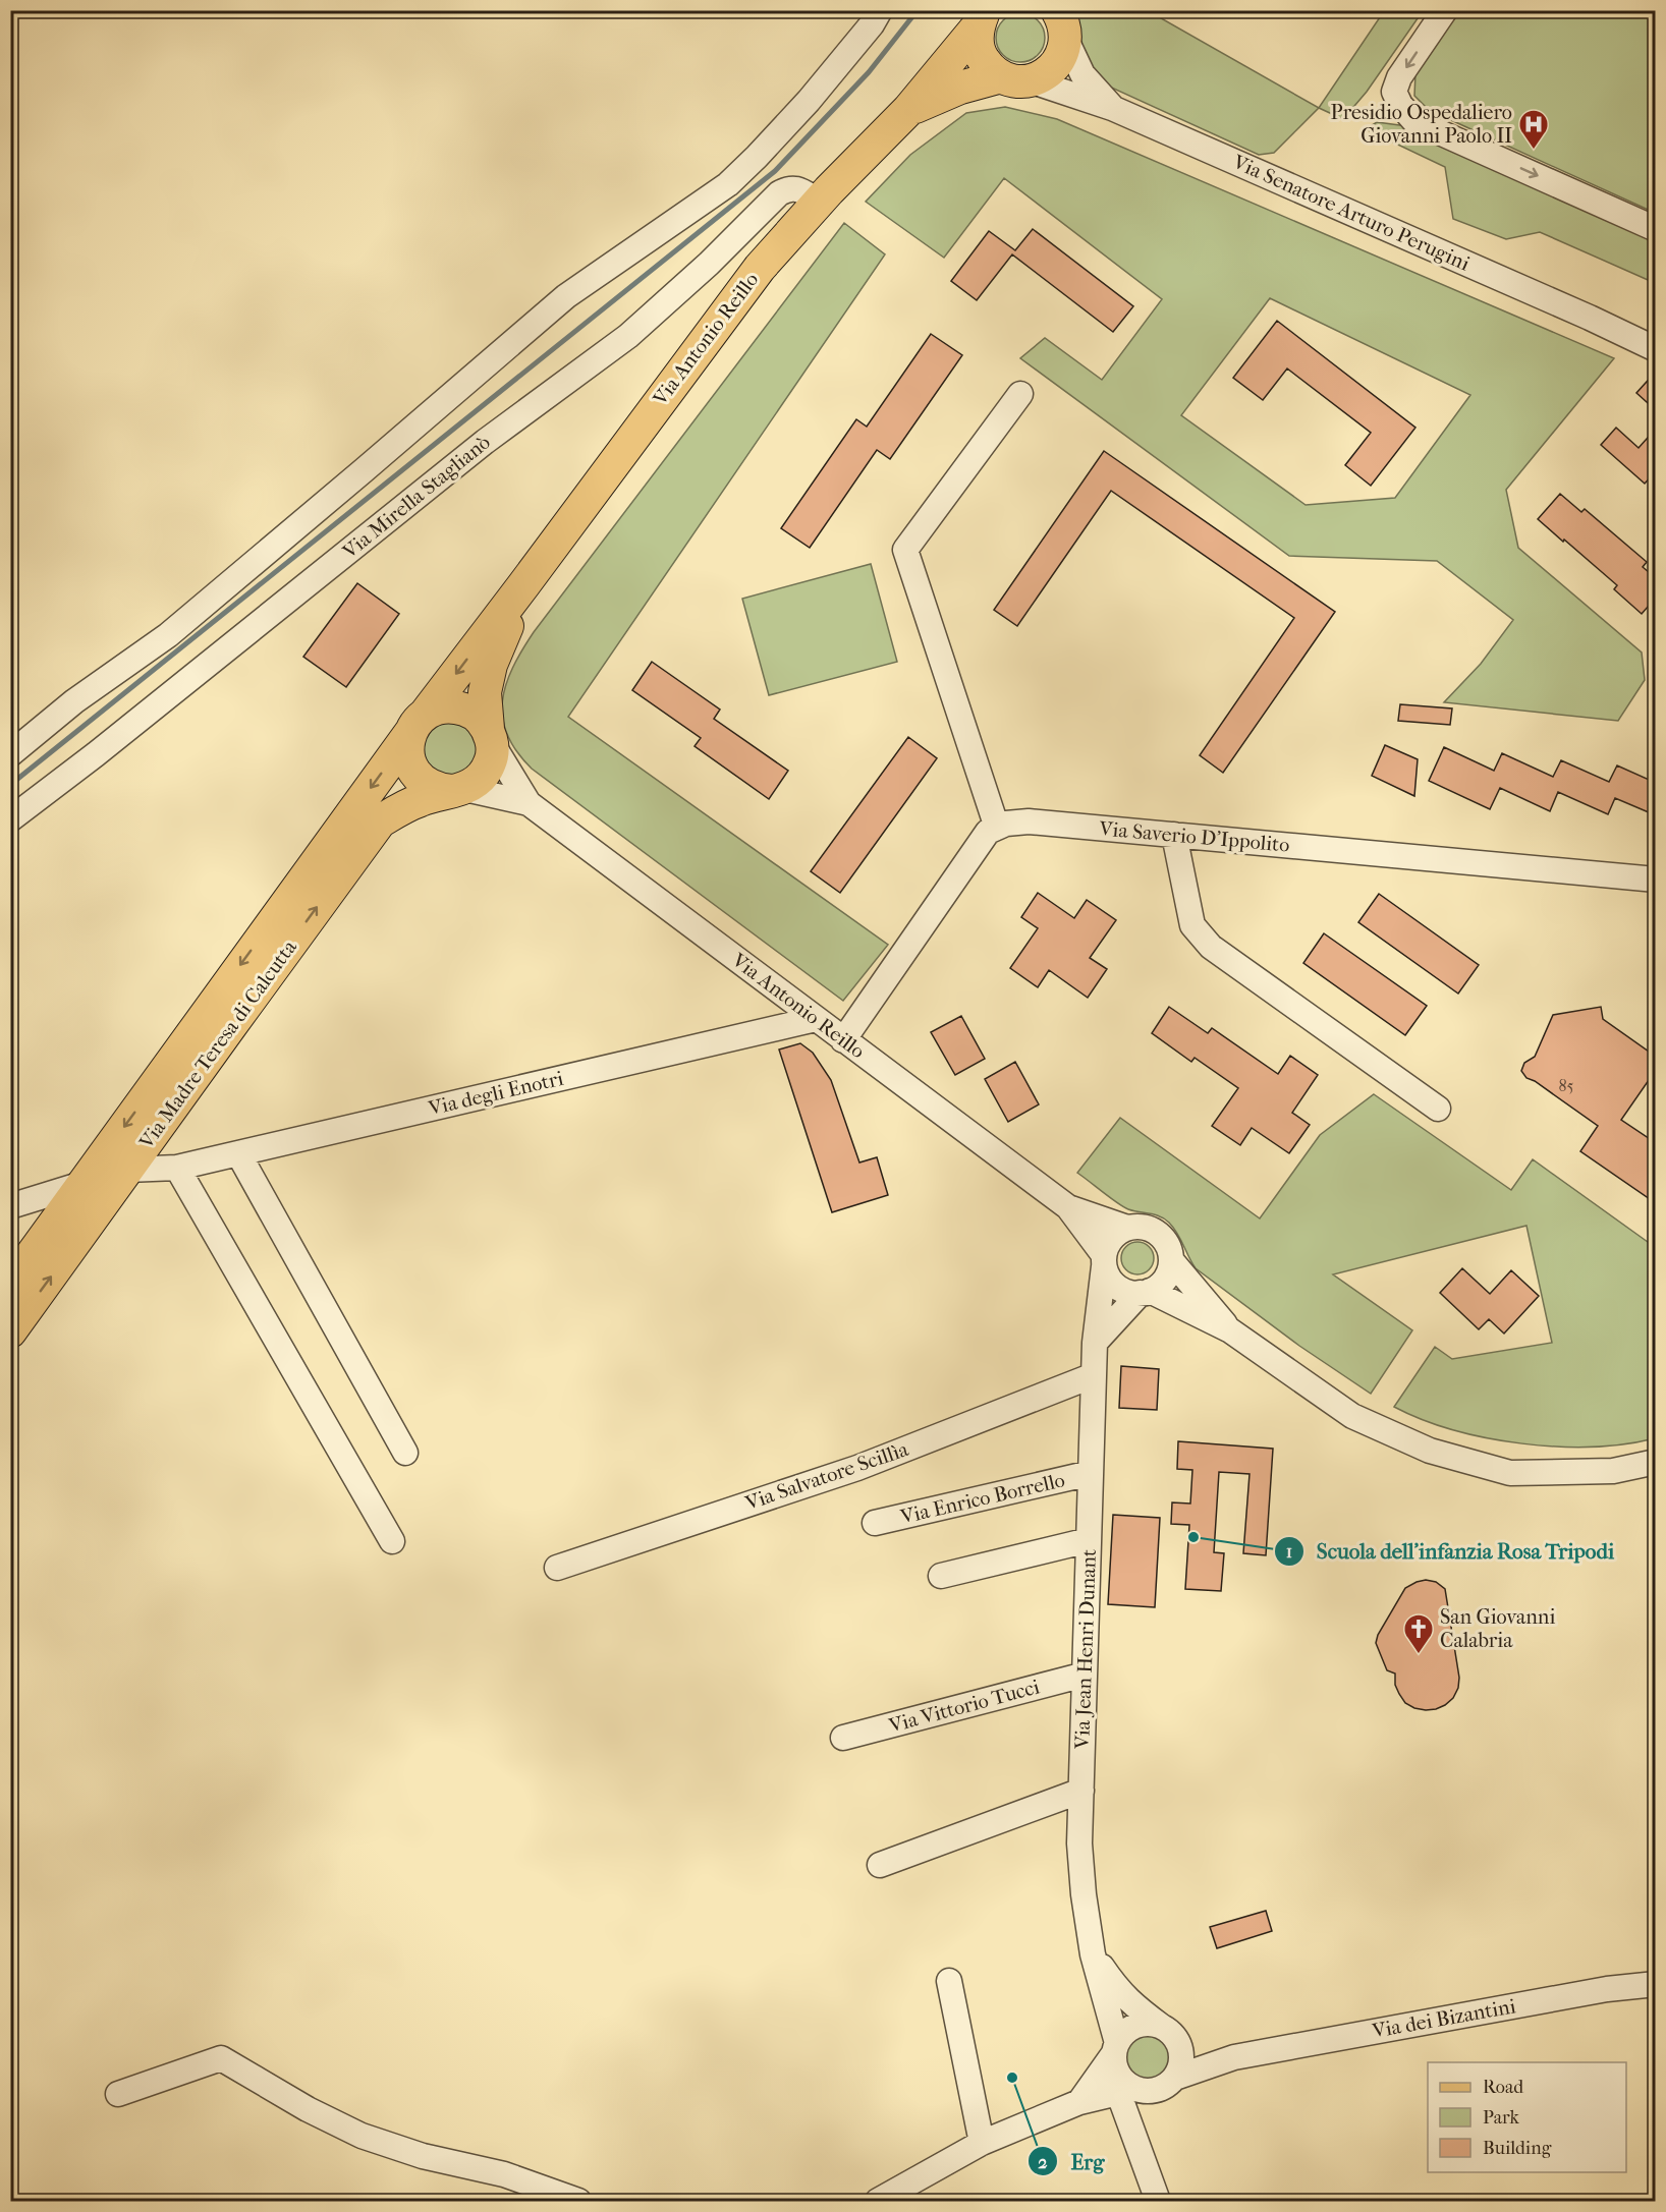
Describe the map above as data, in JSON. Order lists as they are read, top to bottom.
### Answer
{
  "streets": {
    "main road": ["Via Antonio Reillo", "Via Madre Teresa di Calcutta"],
    "street": [
      "Via Senatore Arturo Perugini",
      "Via Mirella Staglianò",
      "Via Saverio D'Ippolito",
      "Via degli Enotri",
      "Via Salvatore Scillìa",
      "Via Enrico Borrello",
      "Via Jean Henri Dunant",
      "Via Vittorio Tucci",
      "Via dei Bizantini"
    ]
  },
  "crossings": [
    ["Via Senatore Arturo Perugini", "Via Antonio Reillo"],
    ["Via Antonio Reillo", "Via Mirella Staglianò"],
    ["Via Antonio Reillo", "Via Madre Teresa di Calcutta"],
    ["Via Antonio Reillo", "Via degli Enotri"],
    ["Via Antonio Reillo", "Via Jean Henri Dunant"],
    ["Via Madre Teresa di Calcutta", "Via degli Enotri"],
    ["Via Salvatore Scillìa", "Via Jean Henri Dunant"],
    ["Via Enrico Borrello", "Via Jean Henri Dunant"],
    ["Via Jean Henri Dunant", "Via Vittorio Tucci"],
    ["Via Jean Henri Dunant", "Via dei Bizantini"]
  ],
  "places": {
    "hospital": ["Presidio Ospedaliero Giovanni Paolo II"],
    "other": ["Scuola dell'infanzia Rosa Tripodi", "Erg"],
    "church": ["San Giovanni Calabria"]
  },
  "house_numbers": ["85"],
  "legend": ["Road", "Park", "Building"]
}
